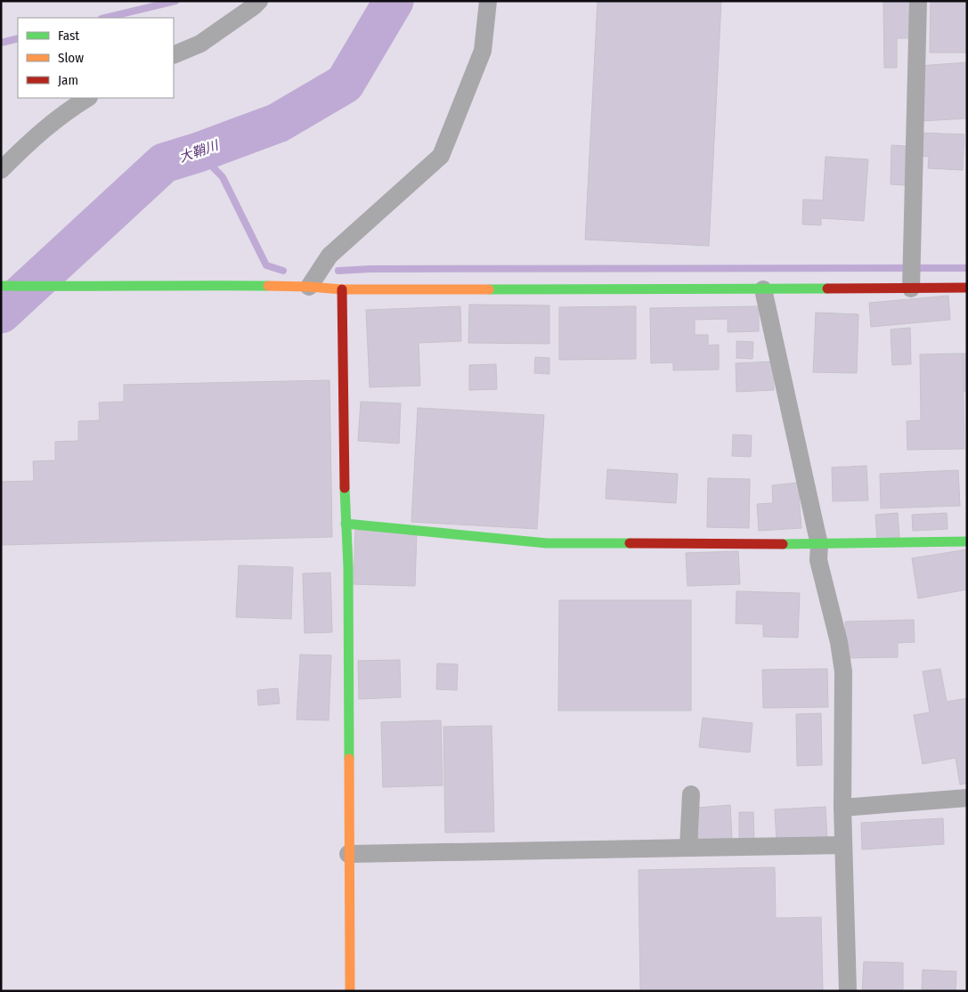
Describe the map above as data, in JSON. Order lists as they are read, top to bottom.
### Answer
{
  "water": ["大鞘川"],
  "legend": ["Fast", "Slow", "Jam"]
}
